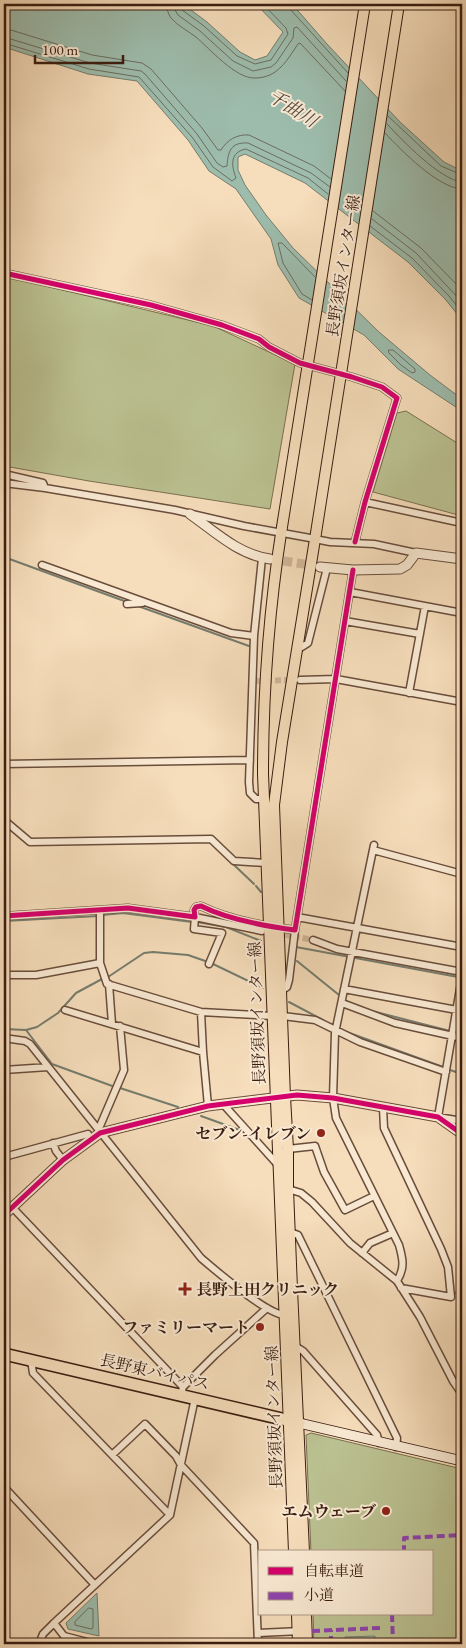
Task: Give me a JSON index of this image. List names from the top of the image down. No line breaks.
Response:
{"streets":{"highway":["長野東バイパス"],"main road":["長野須坂インター線"]},"crossings":[["長野須坂インター線","長野東バイパス"]],"water":["千曲川"],"places":{"other":["セブン-イレブン","ファミリーマート","エムウェーブ"],"health":["長野上田クリニック"]},"legend":["自転車道","小道"],"scale_bar":"100 m"}
